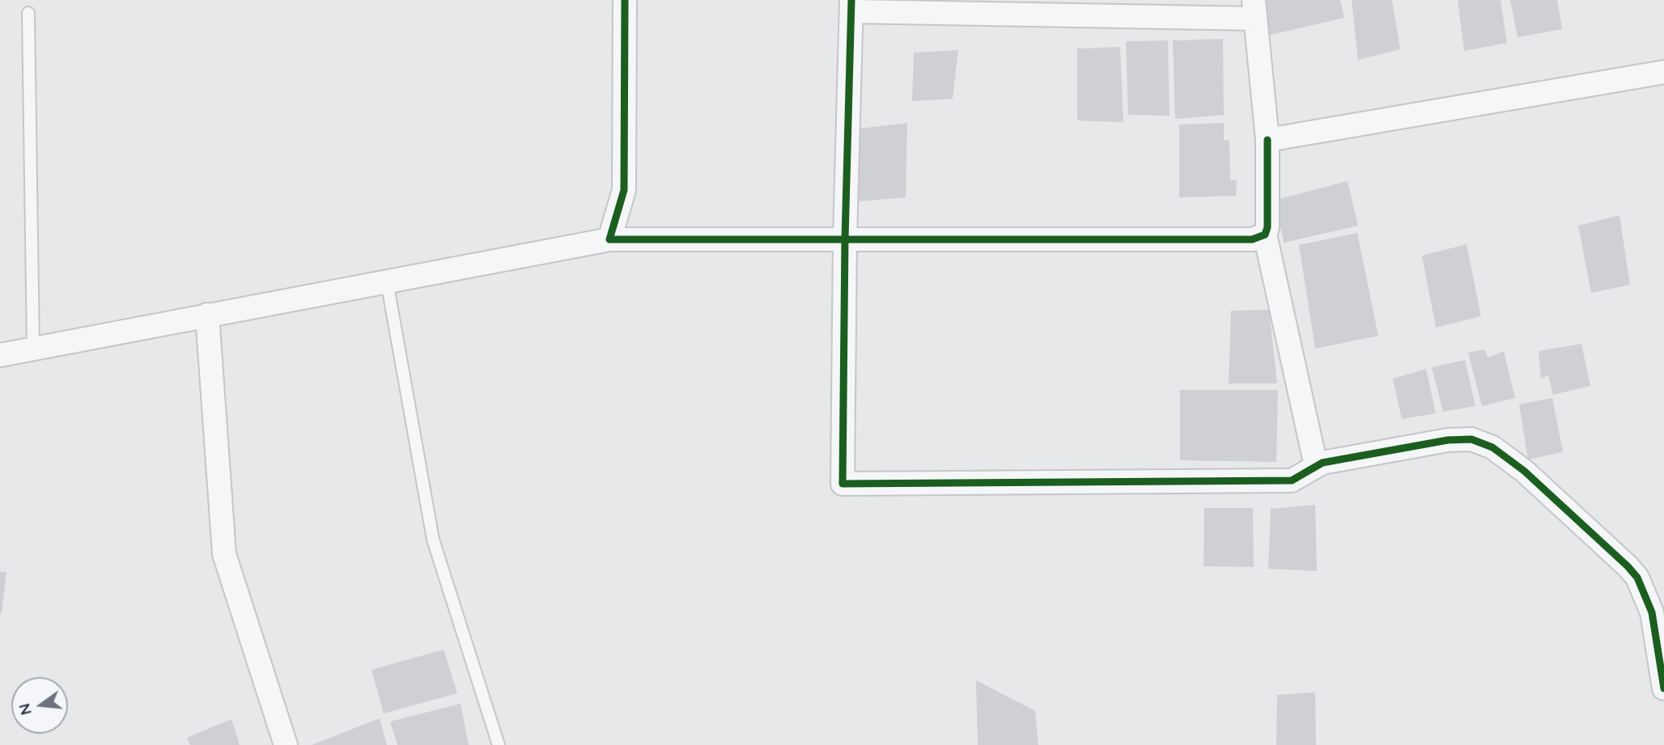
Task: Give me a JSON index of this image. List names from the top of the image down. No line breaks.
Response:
{"north":"left"}
